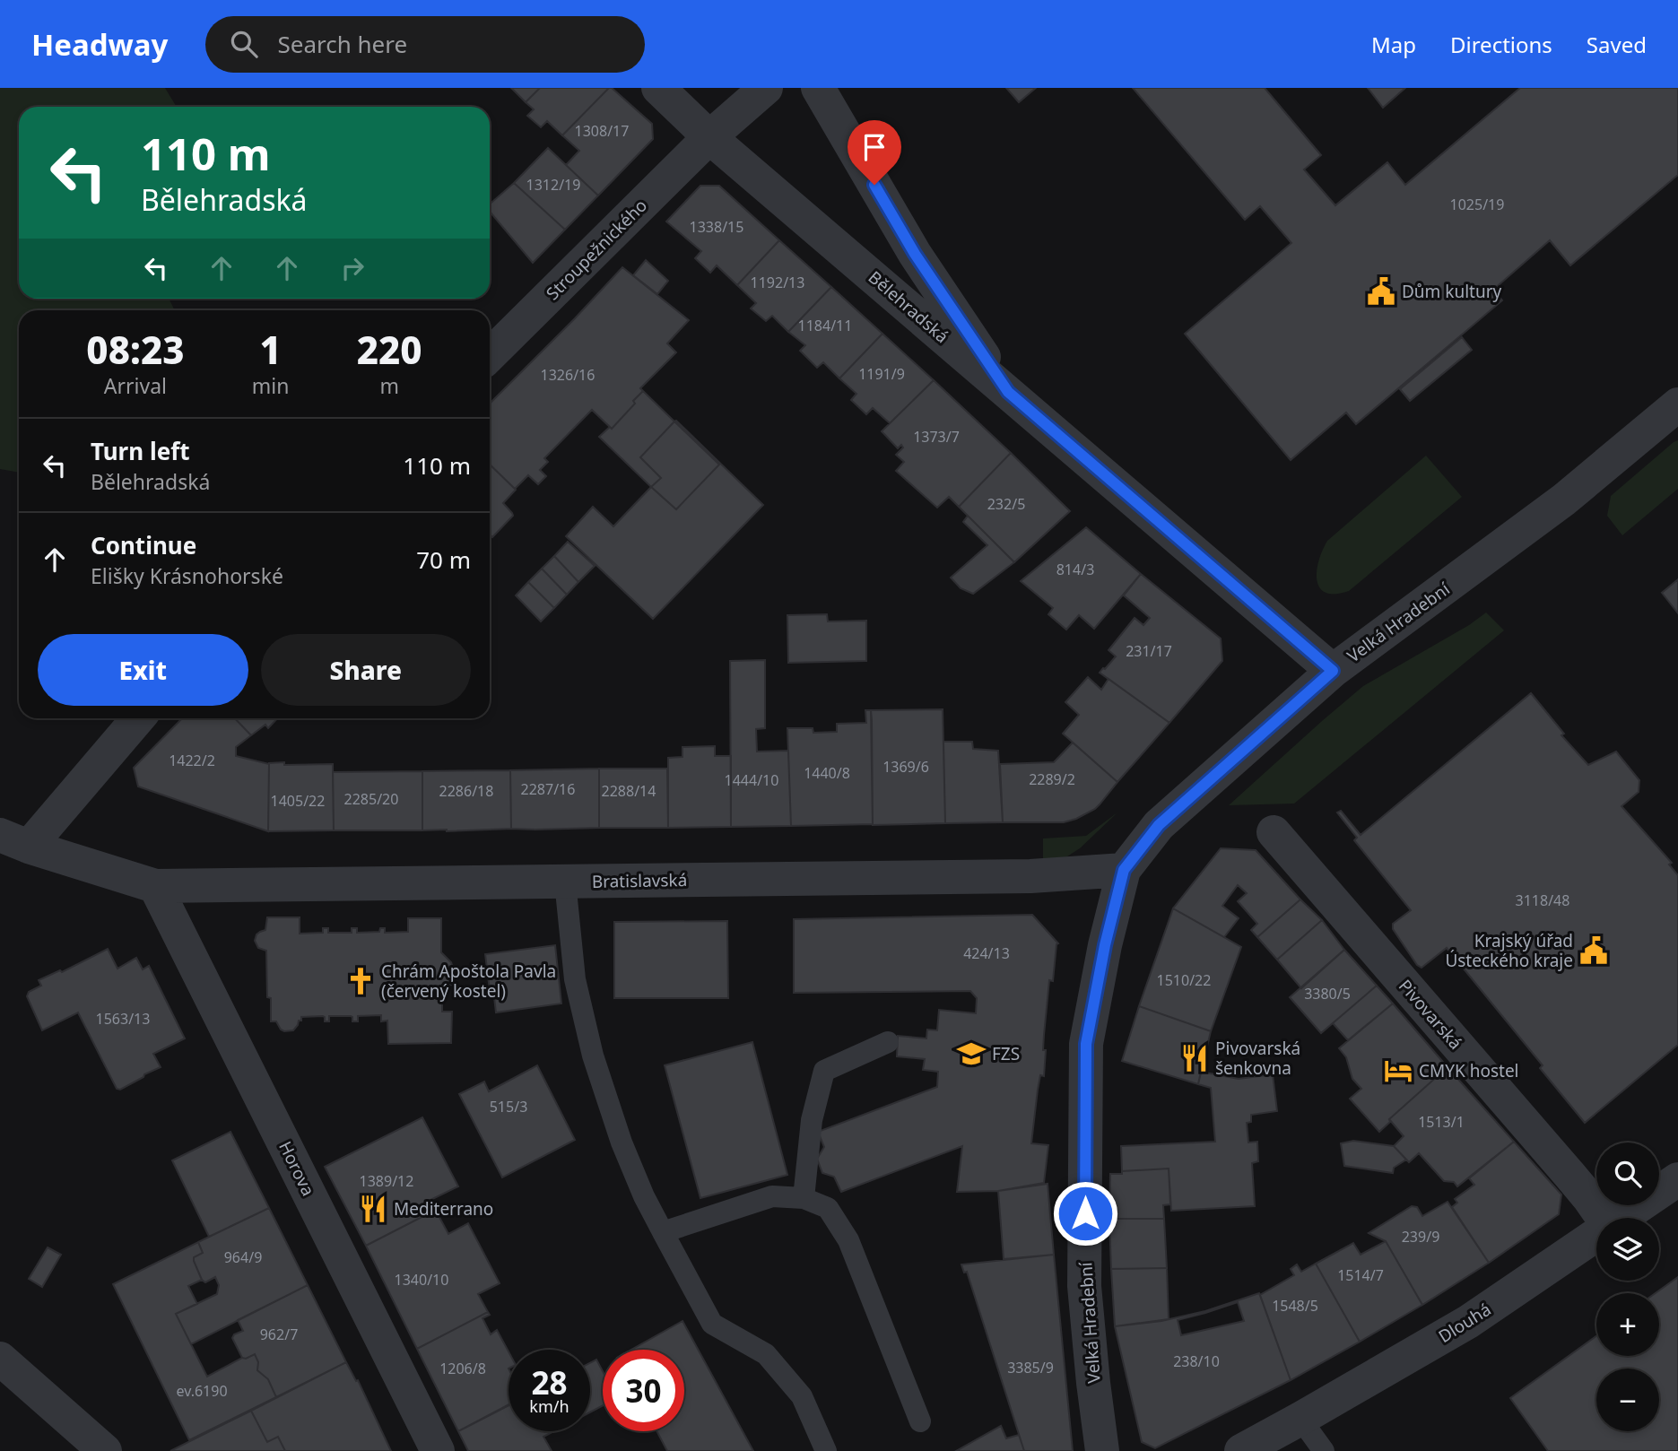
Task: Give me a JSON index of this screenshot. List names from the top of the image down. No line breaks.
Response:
{"streets":{"street":["Stroupežnického","Bělehradská","Velká Hradební","Bratislavská","Pivovarská","Horova","Dlouhá"]},"crossings":[["Stroupežnického","Bělehradská"],["Bělehradská","Velká Hradební"],["Velká Hradební","Bratislavská"],["Bratislavská","Horova"]],"places":{"public building":["Dům kultury","Krajský úřad Ústeckého kraje"],"church":["Chrám Apoštola Pavla (červený kostel)"],"school or university":["FZS"],"restaurant":["Pivovarská šenkovna","Mediterrano"],"hotel":["CMYK hostel"]},"house_numbers":["1308/17","1312/19","1025/19","1338/15","1192/13","1184/11","1191/9","1326/16","1373/7","232/5","814/3","231/17","1422/2","1369/6","1440/8","2289/2","1444/10","2287/16","2286/18","2288/14","2285/20","1405/22","3118/48","424/13","1510/22","3380/5","1563/13","515/3","1513/1","1389/12","239/9","964/9","1514/7","1340/10","1548/5","962/7","238/10","3385/9","1206/8","ev.6190"],"page":{"header":"Headway","search":"Search here","nav":["Map","Directions","Saved"],"turn":["110 m","Bělehradská"],"eta":["08:23","Arrival","1","min","220","m"],"list":[{"name":"Turn left","note":"Bělehradská","value":"110 m"},{"name":"Continue","note":"Elišky Krásnohorské","value":"70 m"}],"buttons":["Exit","Share"],"map_buttons":["+","−"],"speed":"28 km/h","limit":"30"}}
